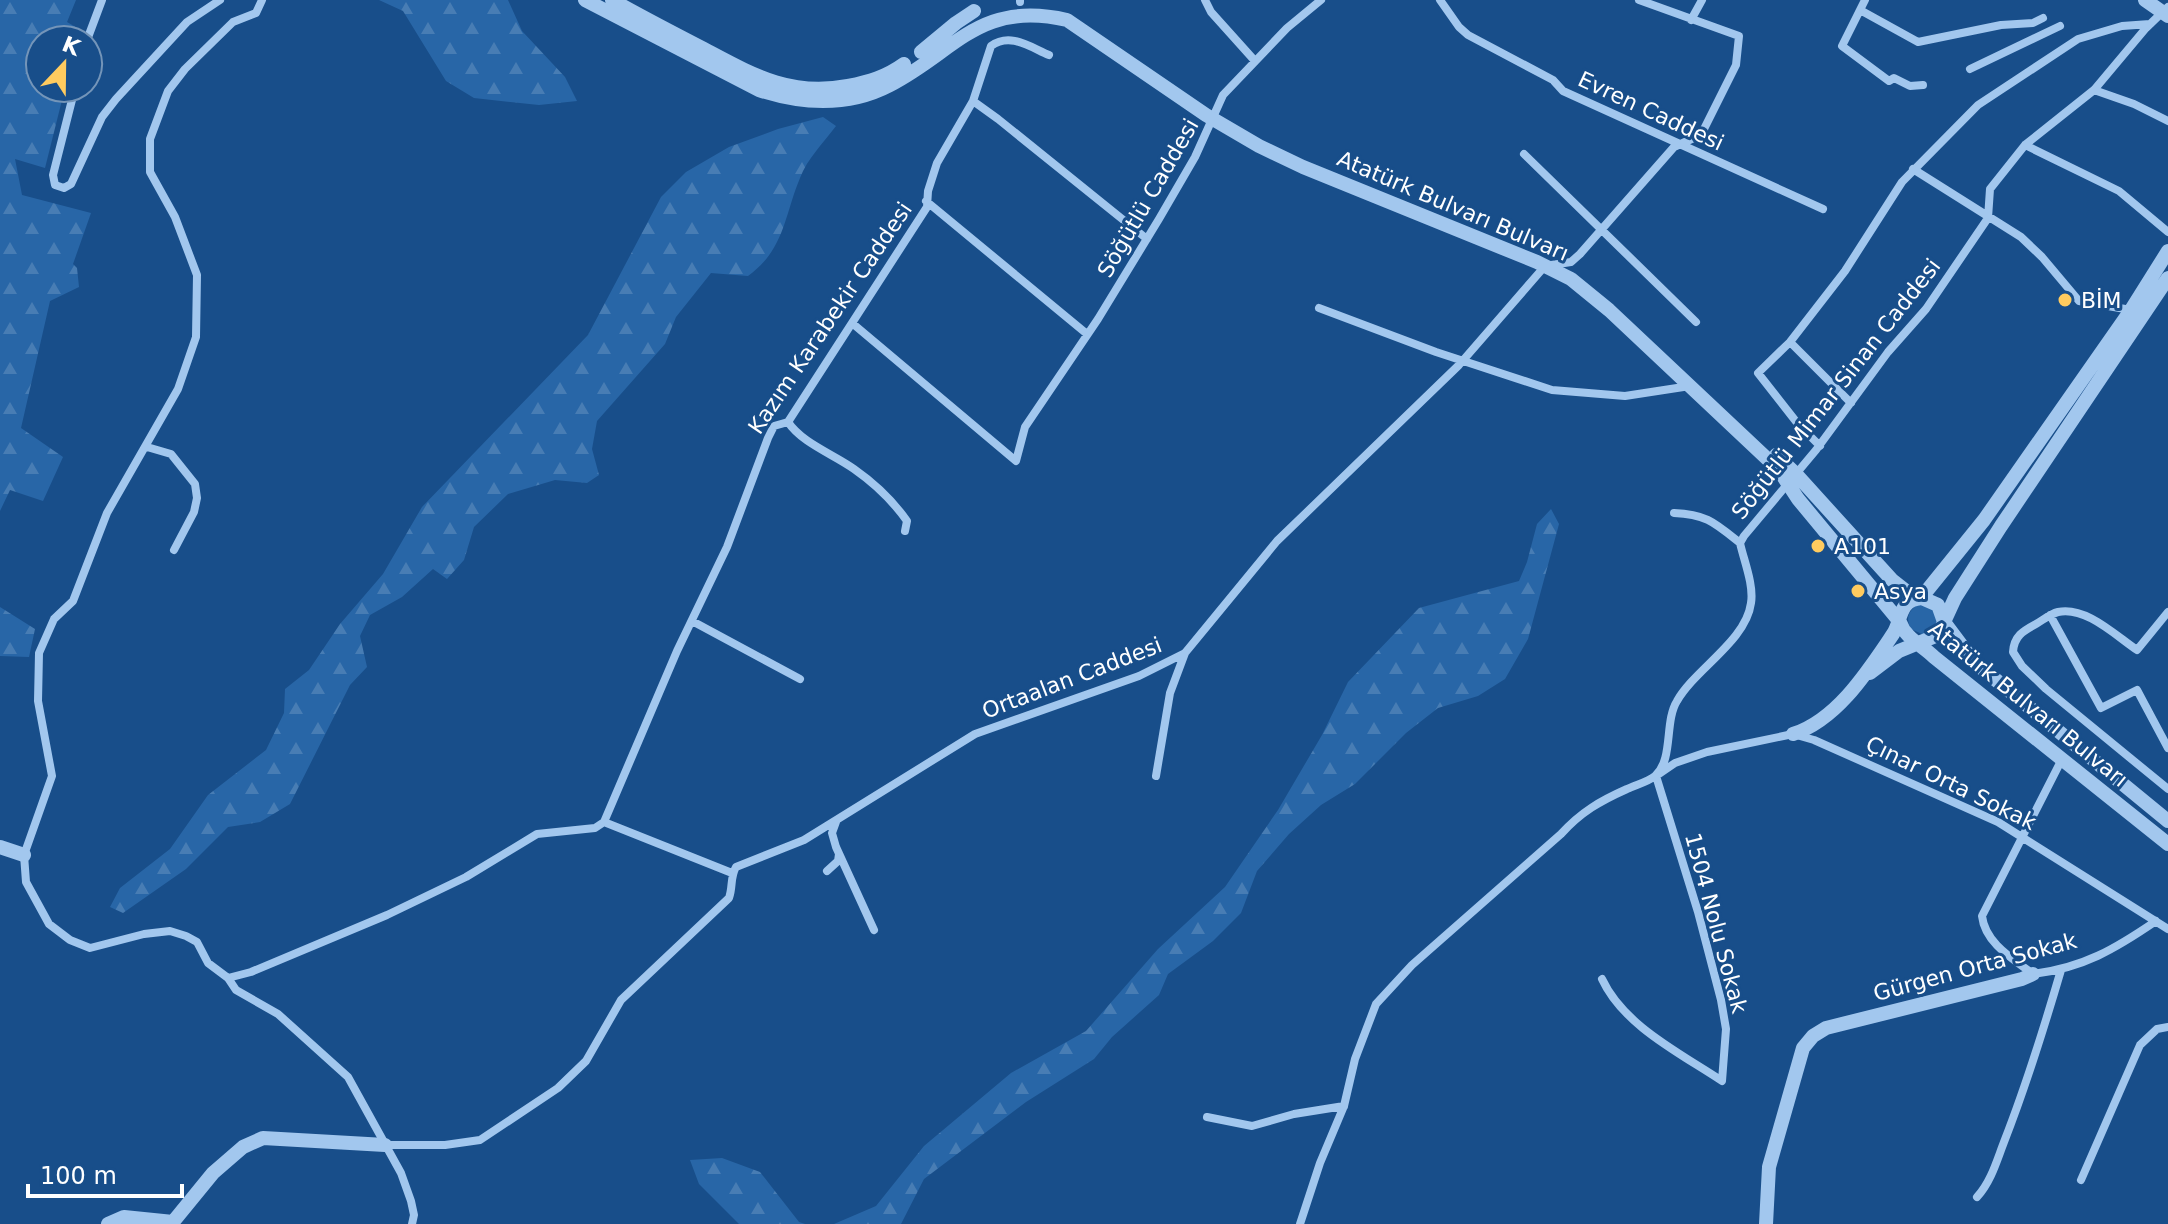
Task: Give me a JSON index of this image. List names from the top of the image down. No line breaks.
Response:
{"streets":{"street":["Evren Caddesi","Söğütlü Caddesi","Atatürk Bulvarı Bulvarı","Kazım Karabekir Caddesi","Söğütlü Mimar Sinan Caddesi","Ortaalan Caddesi","Çınar Orta Sokak","1504 Nolu Sokak","Gürgen Orta Sokak"]},"crossings":[["Evren Caddesi","Ortaalan Caddesi"],["Söğütlü Caddesi","Atatürk Bulvarı Bulvarı"],["Söğütlü Caddesi","Kazım Karabekir Caddesi"],["Atatürk Bulvarı Bulvarı","Söğütlü Mimar Sinan Caddesi"],["Atatürk Bulvarı Bulvarı","Ortaalan Caddesi"],["Söğütlü Mimar Sinan Caddesi","1504 Nolu Sokak"],["Çınar Orta Sokak","Gürgen Orta Sokak"]],"places":["BİM","A101","Asya"],"scale_bar":"100 m","north":"top"}
